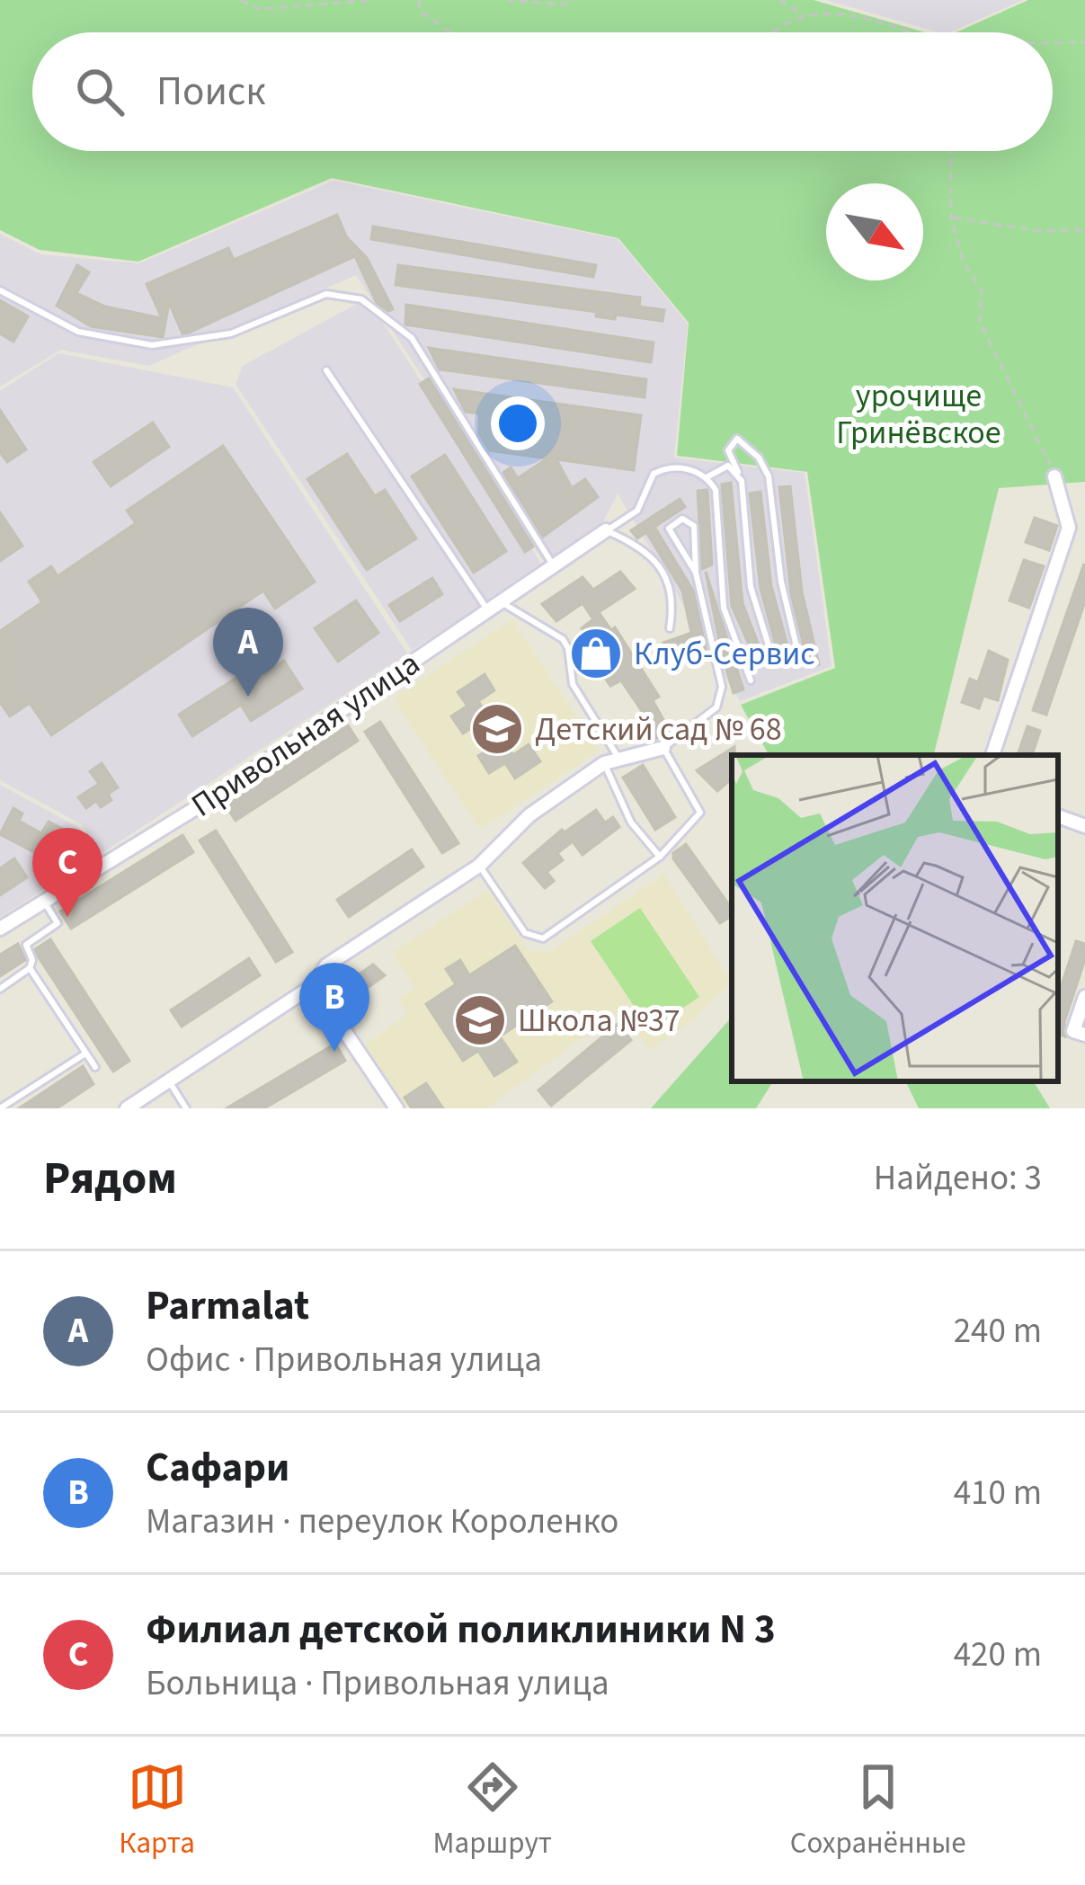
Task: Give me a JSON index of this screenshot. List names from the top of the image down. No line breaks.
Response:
{"streets":{"street":["Привольная улица"]},"parks":["урочище Гринёвское"],"places":{"shop":["Клуб-Сервис"],"school or university":["Детский сад № 68","Школа №37"]},"north":"bottom right","page":{"search":"Поиск","pins":["A","C","B"],"heading":["Рядом","Найдено: 3"],"list":[{"mark":"A","name":"Parmalat","note":"Офис · Привольная улица","value":"240 m"},{"mark":"B","name":"Сафари","note":"Магазин · переулок Короленко","value":"410 m"},{"mark":"C","name":"Филиал детской поликлиники N 3","note":"Больница · Привольная улица","value":"420 m"}],"nav":["Карта","Маршрут","Сохранённые"]}}
